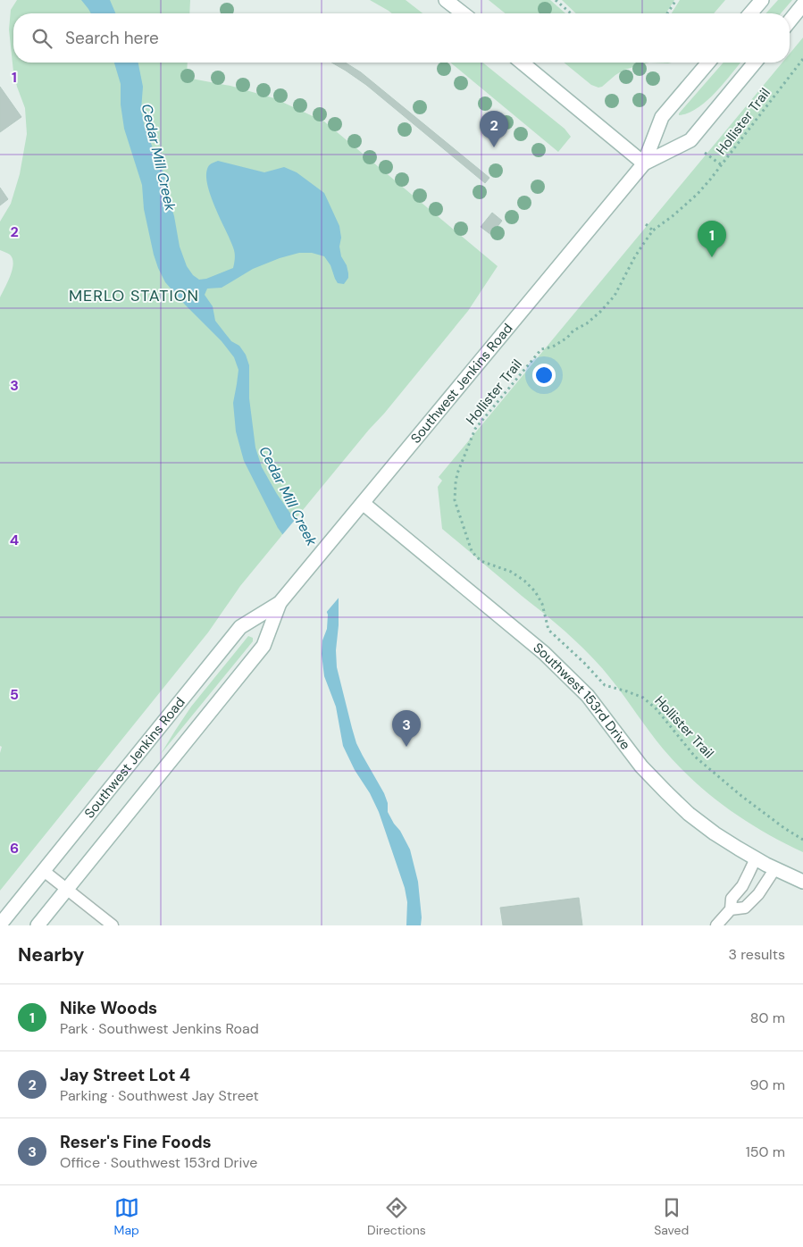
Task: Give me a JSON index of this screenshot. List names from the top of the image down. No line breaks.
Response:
{"streets":{"main road":["Southwest Jenkins Road","Southwest 153rd Drive"],"path":["Hollister Trail"]},"crossings":[["Southwest Jenkins Road","Southwest 153rd Drive"]],"districts":["MERLO STATION"],"water":["Cedar Mill Creek"],"page":{"search":"Search here","pins":["2","1","3"],"heading":["Nearby","3 results"],"list":[{"mark":"1","name":"Nike Woods","note":"Park · Southwest Jenkins Road","value":"80 m"},{"mark":"2","name":"Jay Street Lot 4","note":"Parking · Southwest Jay Street","value":"90 m"},{"mark":"3","name":"Reser's Fine Foods","note":"Office · Southwest 153rd Drive","value":"150 m"}],"nav":["Map","Directions","Saved"]},"grid":{"rows":["1","2","3","4","5","6"]}}
